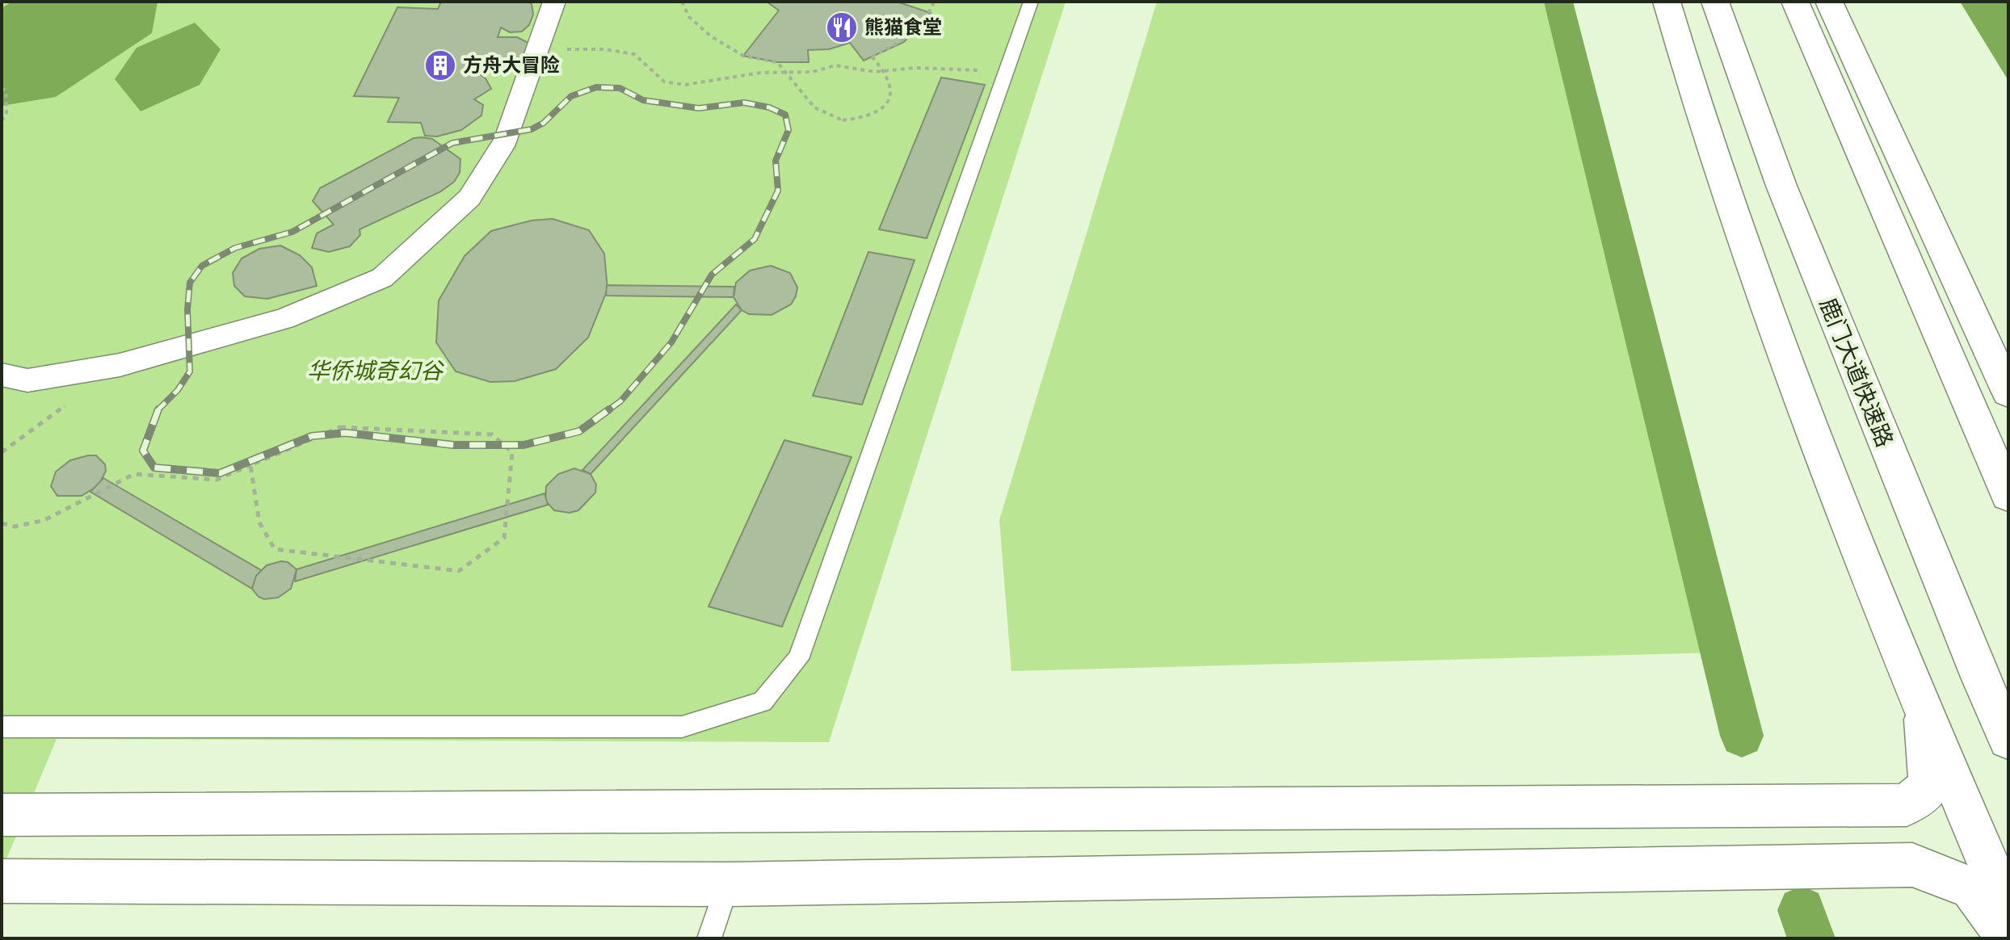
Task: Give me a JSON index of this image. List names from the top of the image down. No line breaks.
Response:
{"streets":{"main road":["鹿门大道快速路"]},"parks":["华侨城奇幻谷"],"places":{"restaurant":["熊猫食堂"],"building":["方舟大冒险"]}}
